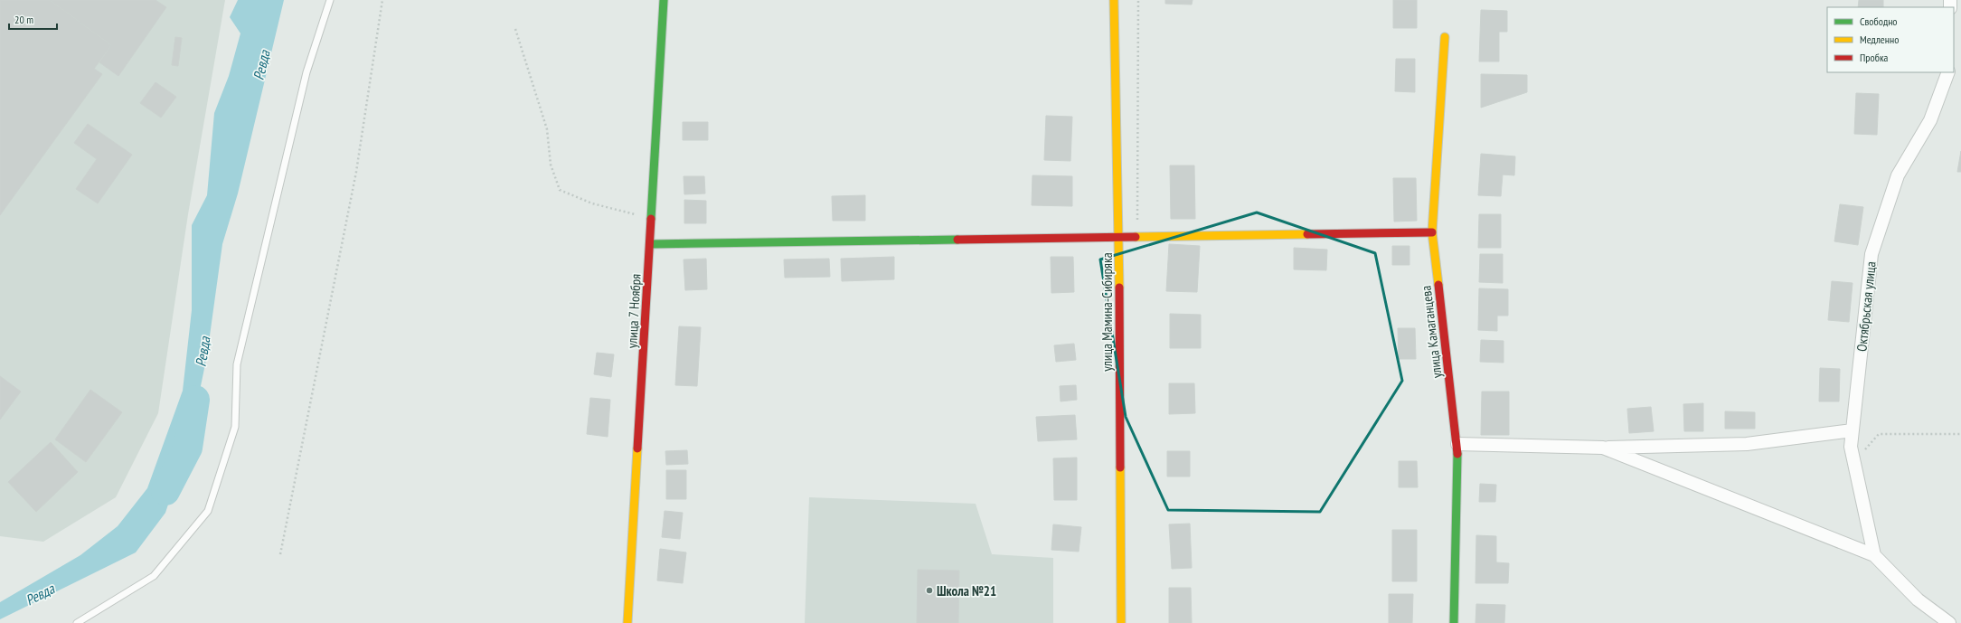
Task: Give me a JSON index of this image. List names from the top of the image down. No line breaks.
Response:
{"streets":{"street":["Октябрьская улица","улица 7 Ноября","улица Мамина-Сибиряка","улица Камаганцева"]},"water":["Ревда"],"places":["Школа №21"],"legend":["Свободно","Медленно","Пробка"],"scale_bar":"20 m"}
